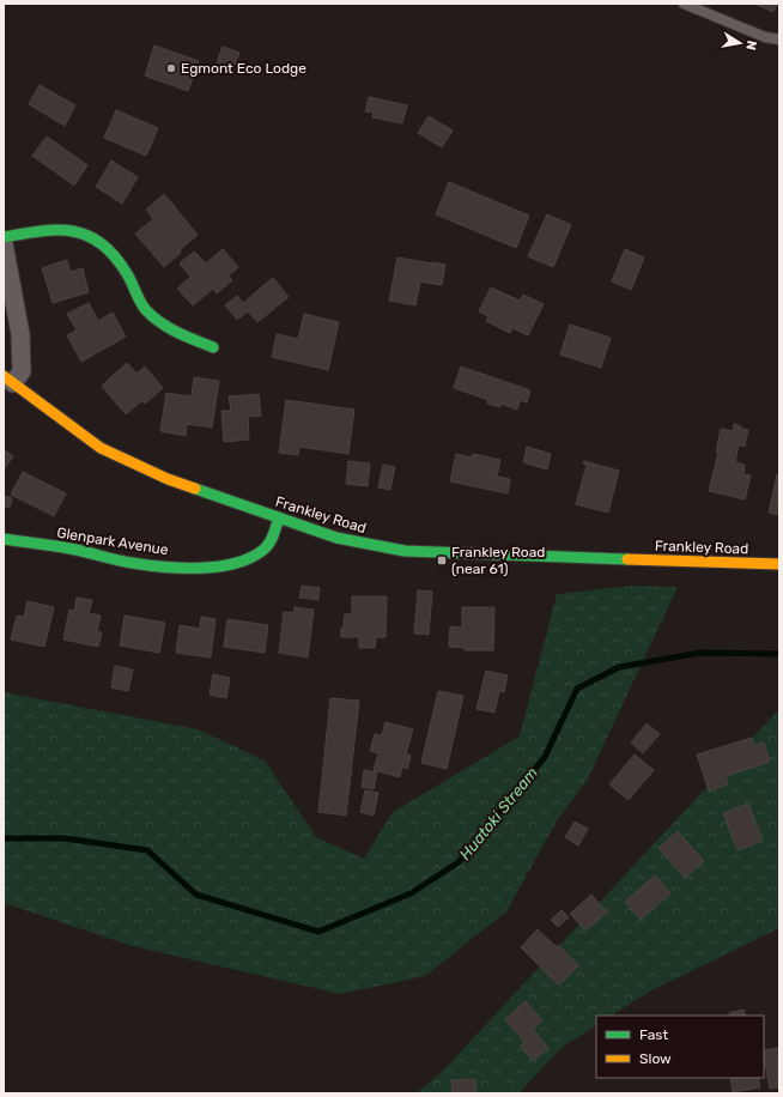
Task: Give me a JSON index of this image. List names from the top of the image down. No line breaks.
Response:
{"streets":{"street":["Frankley Road","Glenpark Avenue"]},"crossings":[["Frankley Road","Glenpark Avenue"]],"water":["Huatoki Stream"],"places":{"other":["Egmont Eco Lodge"],"transit":["Frankley Road (near 61)"]},"legend":["Fast","Slow"],"north":"right"}
